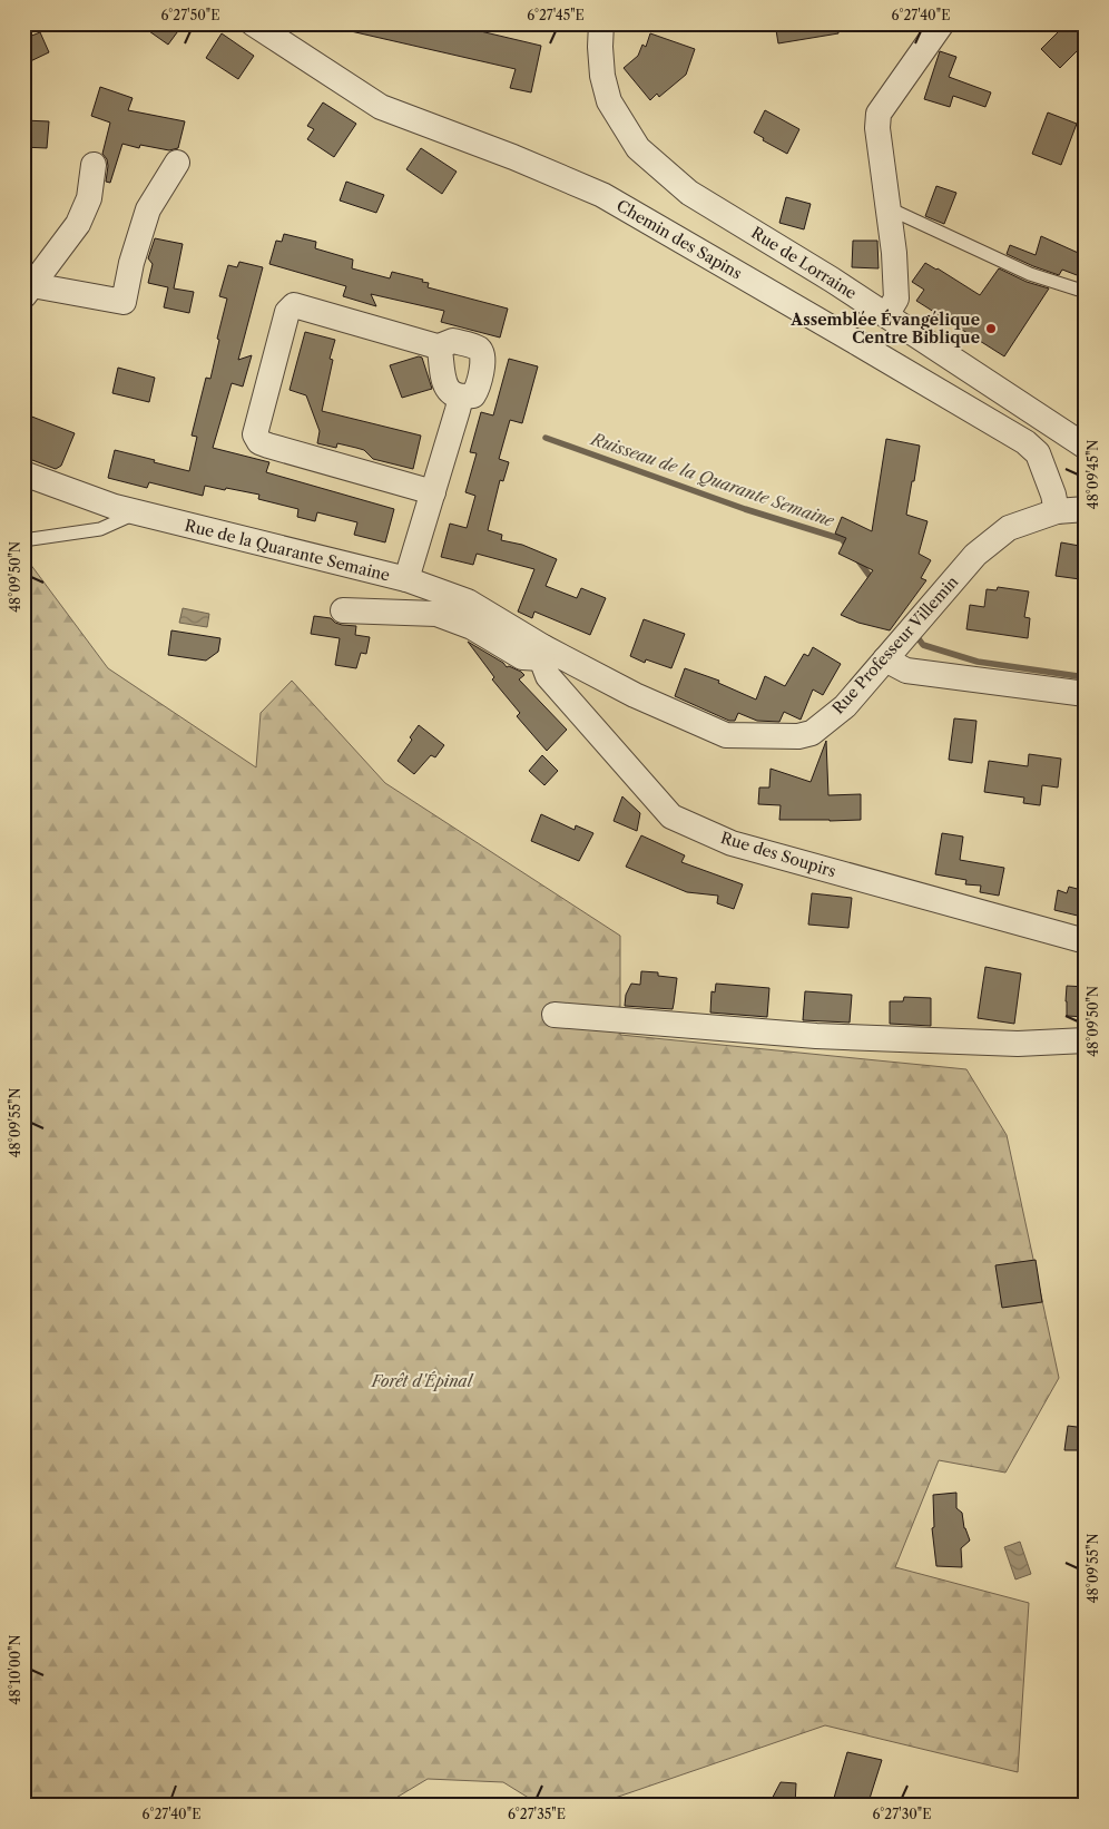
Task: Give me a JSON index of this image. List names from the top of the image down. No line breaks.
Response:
{"streets":{"street":["Chemin des Sapins","Rue de Lorraine","Rue de la Quarante Semaine","Rue Professeur Villemin","Rue des Soupirs"]},"crossings":[["Chemin des Sapins","Rue Professeur Villemin"],["Rue de la Quarante Semaine","Rue Professeur Villemin"],["Rue de la Quarante Semaine","Rue des Soupirs"],["Rue Professeur Villemin","Rue des Soupirs"]],"water":["Ruisseau de la Quarante Semaine"],"parks":["Forêt d'Épinal"],"places":["Assemblée Évangélique Centre Biblique"],"coordinates":["6°27'50\"E","6°27'45\"E","6°27'40\"E","48°09'45\"N","48°09'50\"N","48°09'55\"N","48°10'00\"N","6°27'35\"E","6°27'30\"E"]}
